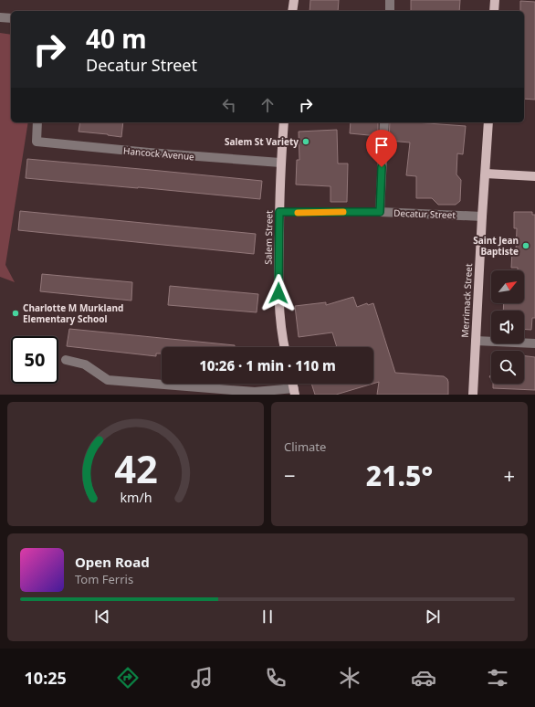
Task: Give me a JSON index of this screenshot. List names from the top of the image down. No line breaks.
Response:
{"streets":{"main road":["Salem Street","Merrimack Street"],"street":["Hancock Avenue","Decatur Street"]},"crossings":[["Hancock Avenue","Salem Street"],["Decatur Street","Salem Street"],["Decatur Street","Merrimack Street"]],"places":["Salem St Variety","Saint Jean Baptiste","Charlotte M Murkland Elementary School"],"north":"top right","page":{"turn":["40 m","Decatur Street"],"limit":"50","trip":"10:26 · 1 min · 110 m","tile":"Climate","heat":["−","21.5°","+"],"song":["Open Road","Tom Ferris"],"tabs":"10:25","gauge":["42","km/h"]}}
